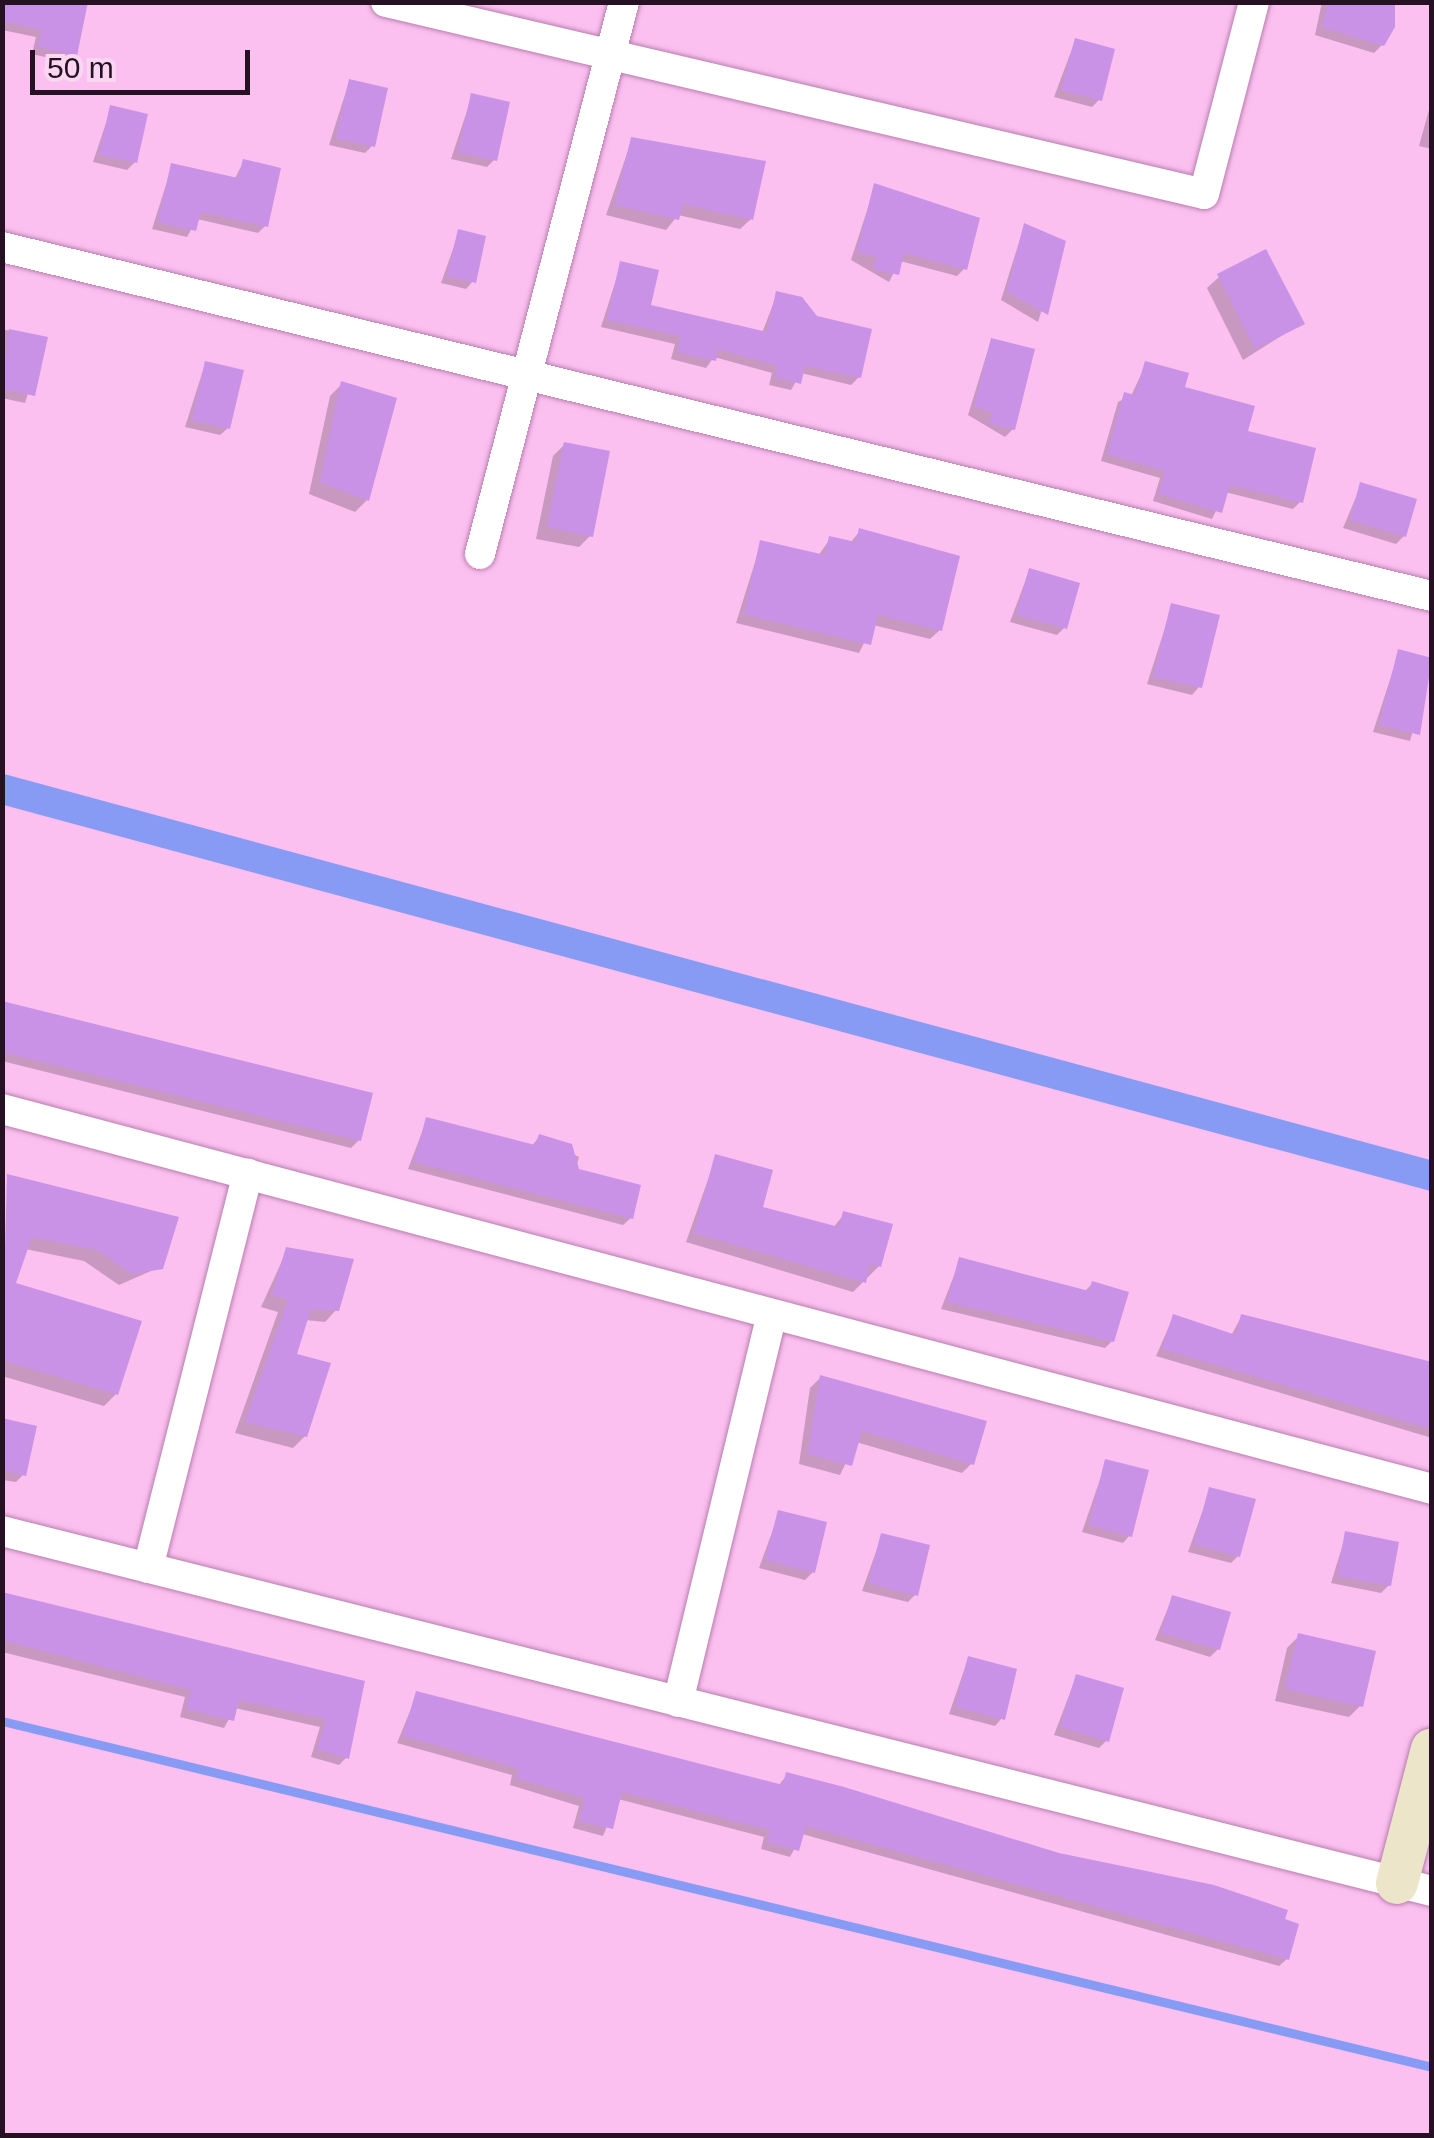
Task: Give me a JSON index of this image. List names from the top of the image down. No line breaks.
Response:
{"scale_bar":"50 m"}
